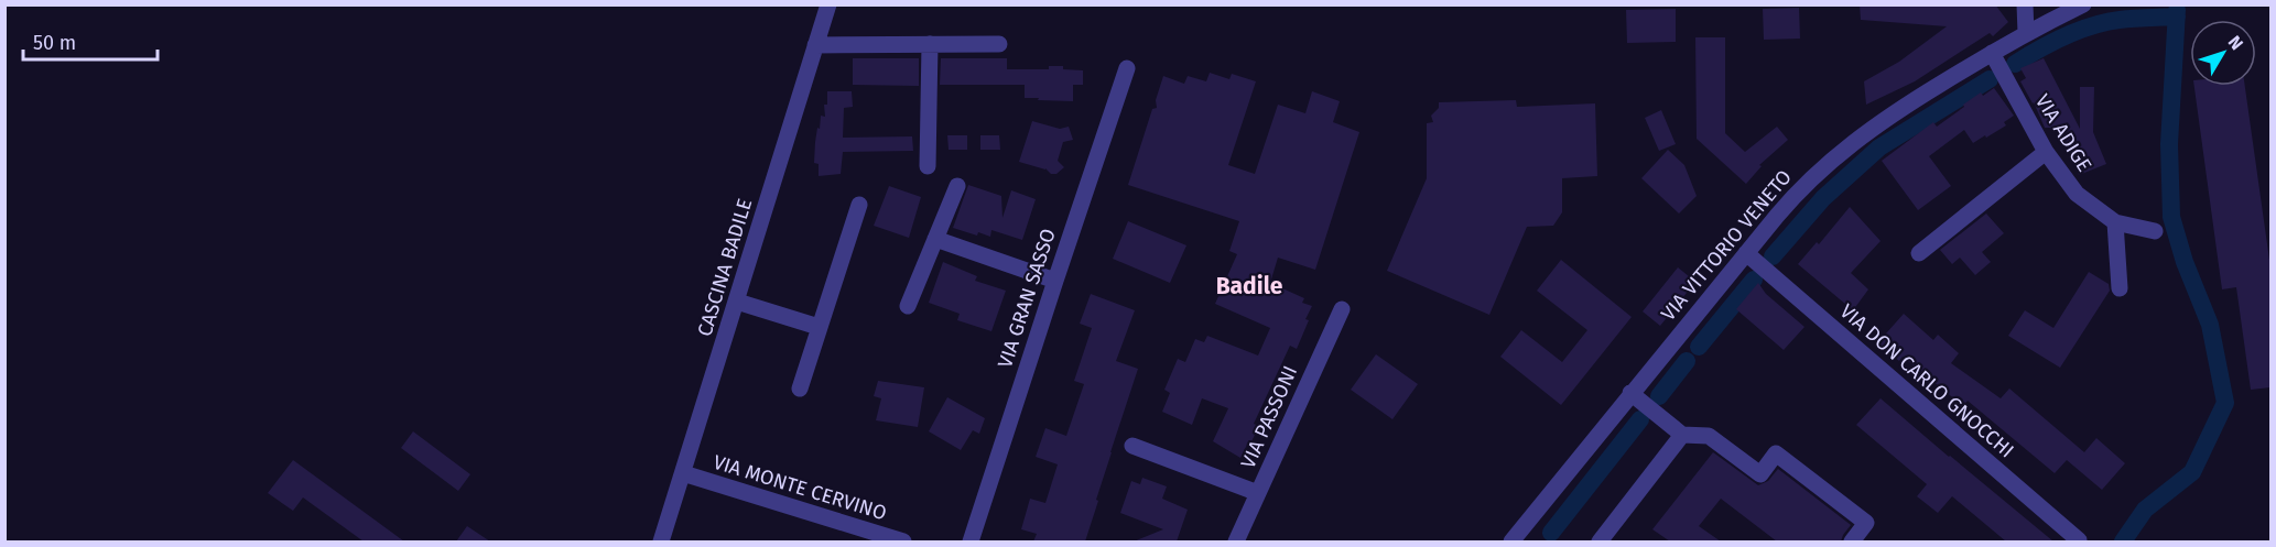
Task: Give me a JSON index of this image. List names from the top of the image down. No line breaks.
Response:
{"streets":{"street":["VIA ADIGE","VIA VITTORIO VENETO","CASCINA BADILE","VIA GRAN SASSO","VIA DON CARLO GNOCCHI","VIA PASSONI","VIA MONTE CERVINO"]},"crossings":[["VIA ADIGE","VIA VITTORIO VENETO"],["VIA VITTORIO VENETO","VIA DON CARLO GNOCCHI"],["CASCINA BADILE","VIA MONTE CERVINO"]],"districts":["Badile"],"scale_bar":"50 m","north":"top right"}
